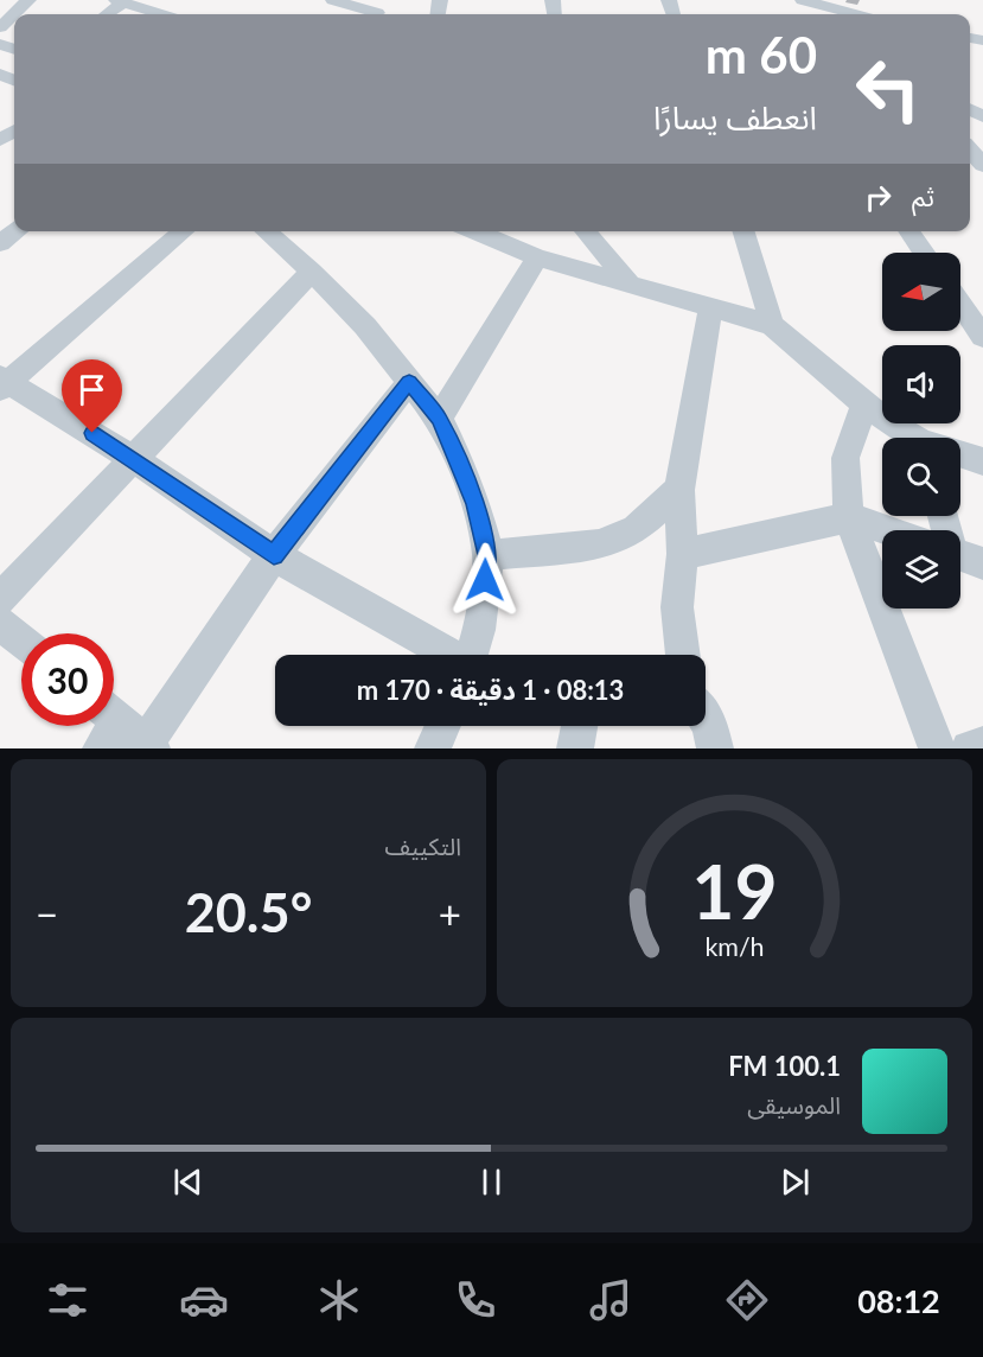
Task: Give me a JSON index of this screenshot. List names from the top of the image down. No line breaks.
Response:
{"north":"left","page":{"turn":["60 m","انعطف يسارًا"],"then":"ثم","limit":"30","trip":"08:13 · 1 دقيقة · 170 m","tile":"التكييف","heat":["−","20.5°","+"],"song":["100.1 FM","الموسيقى"],"tabs":"08:12","gauge":["19","km/h"]}}
